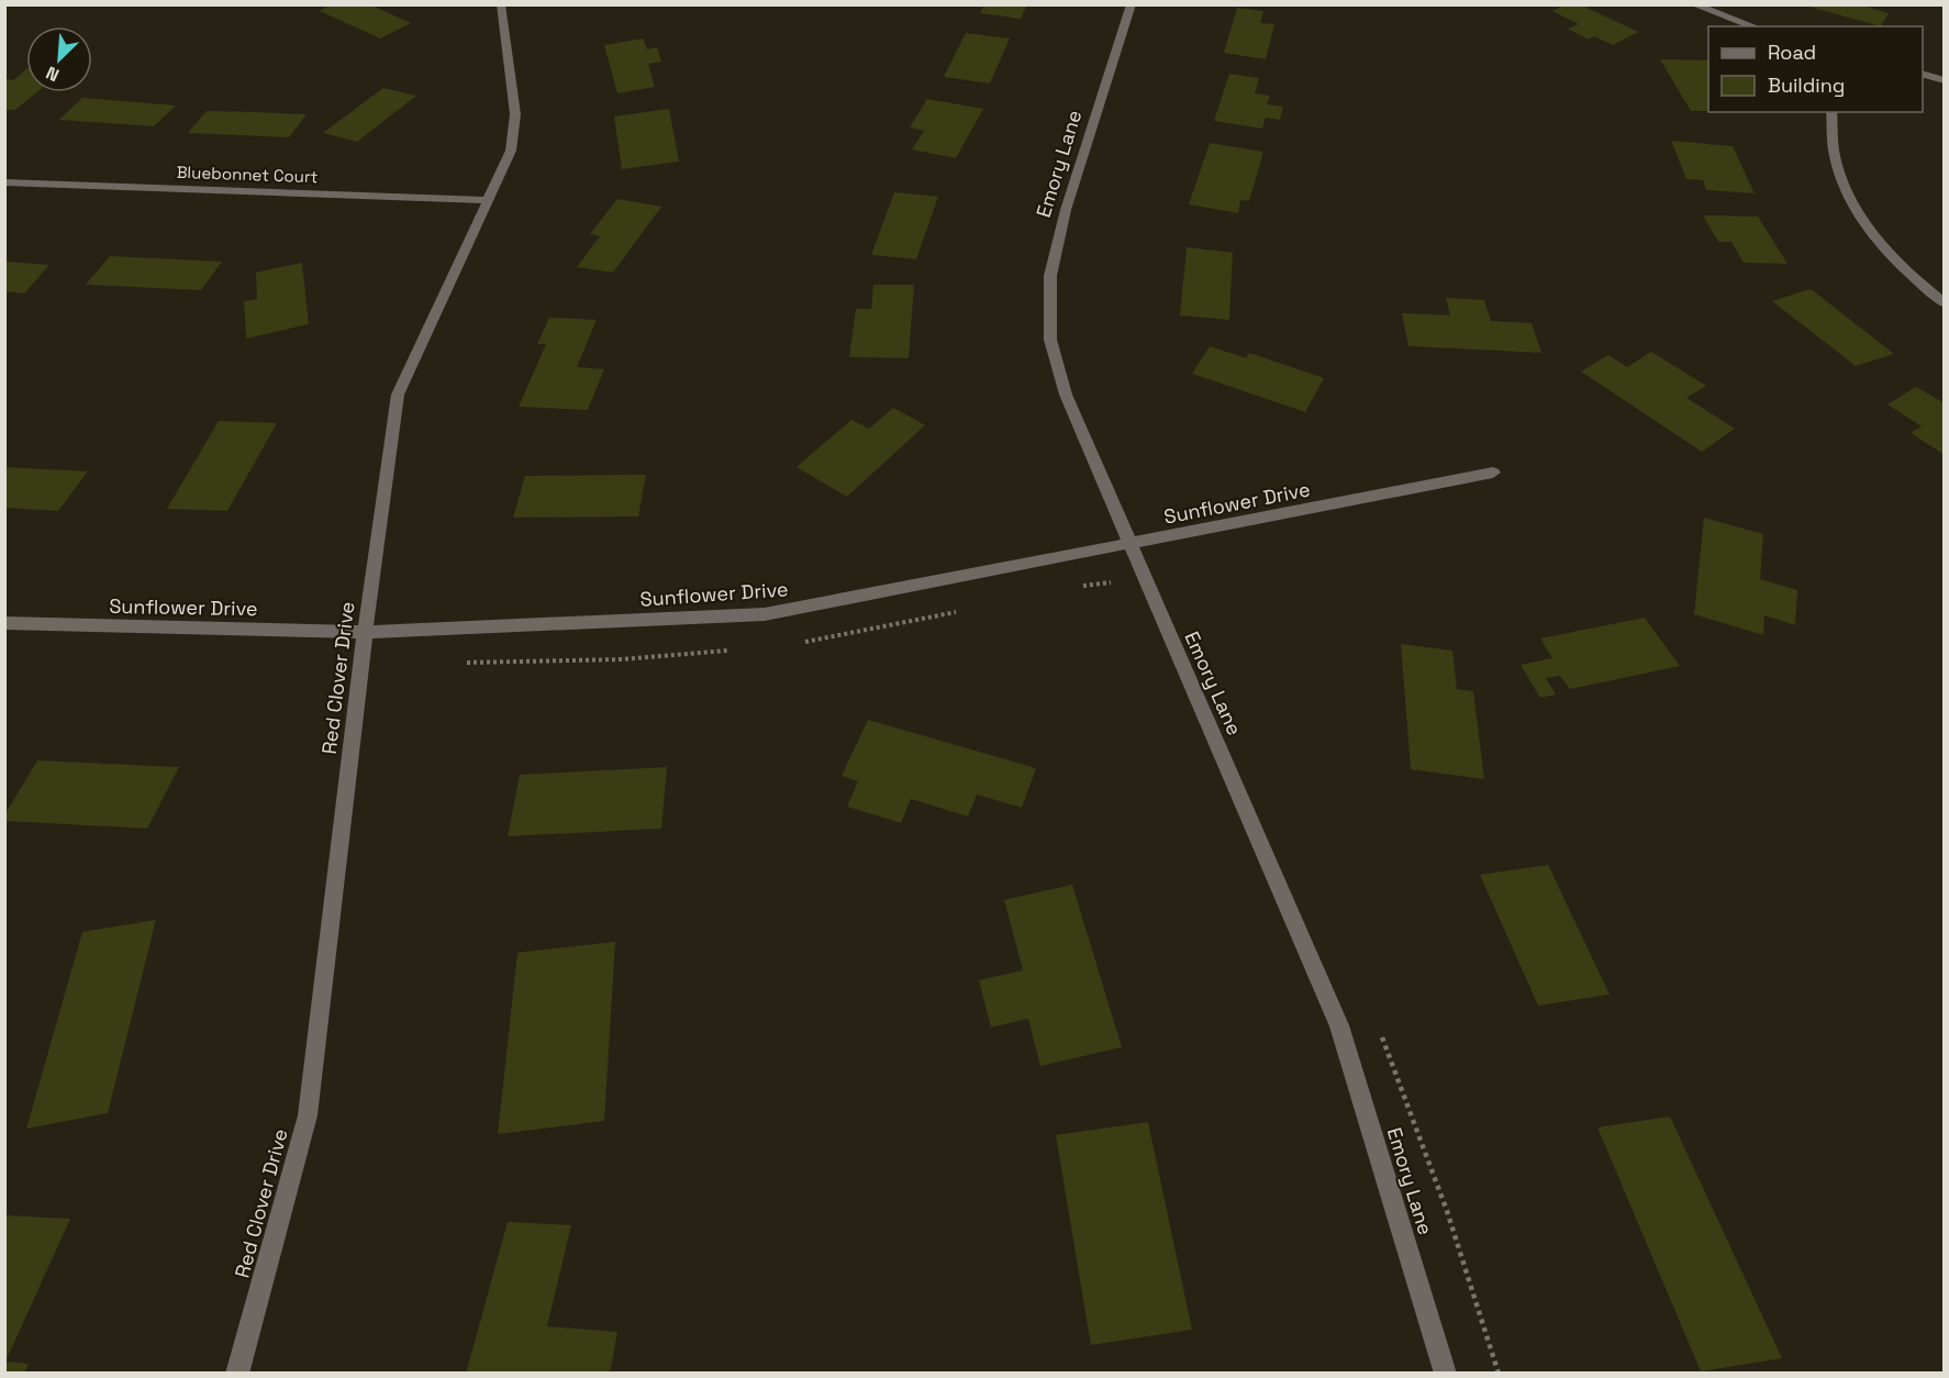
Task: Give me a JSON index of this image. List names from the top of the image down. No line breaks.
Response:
{"streets":{"street":["Emory Lane","Bluebonnet Court","Sunflower Drive","Red Clover Drive"]},"crossings":[["Emory Lane","Sunflower Drive"],["Bluebonnet Court","Red Clover Drive"],["Sunflower Drive","Red Clover Drive"]],"legend":["Road","Building"],"north":"bottom left"}
